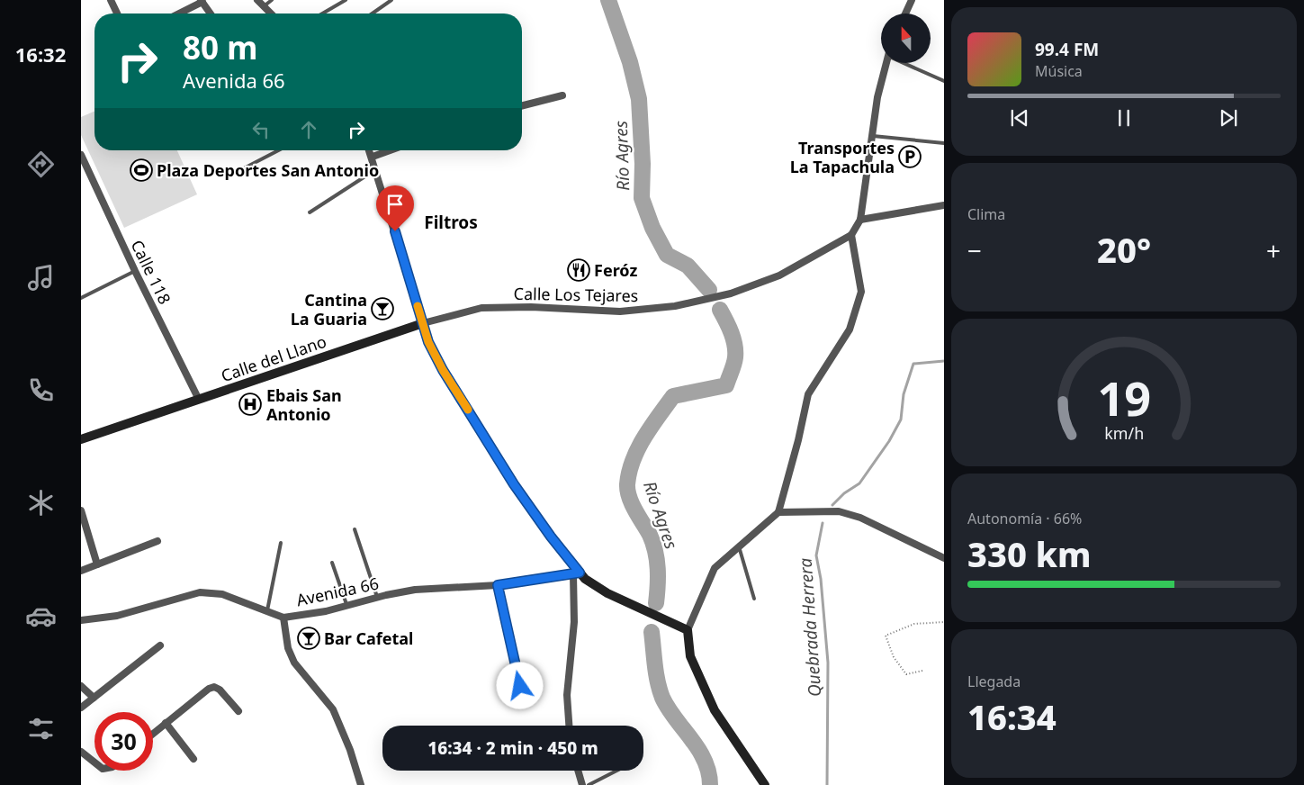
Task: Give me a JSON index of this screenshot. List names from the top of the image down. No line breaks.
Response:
{"streets":{"main road":["Calle del Llano"],"street":["Calle 118","Calle Los Tejares","Avenida 66"]},"crossings":[["Calle 118","Calle del Llano"],["Calle Los Tejares","Calle del Llano"]],"districts":["Filtros"],"water":["Río Agres","Quebrada Herrera"],"places":{"parking":["Transportes La Tapachula"],"sports":["Plaza Deportes San Antonio"],"restaurant":["Feróz"],"bar":["Cantina La Guaria","Bar Cafetal"],"hospital":["Ebais San Antonio"]},"north":"top","page":{"tabs":"16:32","turn":["80 m","Avenida 66"],"song":["99.4 FM","Música"],"tile":["Clima",["Autonomía · 66%","330 km"],["Llegada","16:34"]],"heat":["−","20°","+"],"limit":"30","trip":"16:34 · 2 min · 450 m","gauge":["19","km/h"]}}
